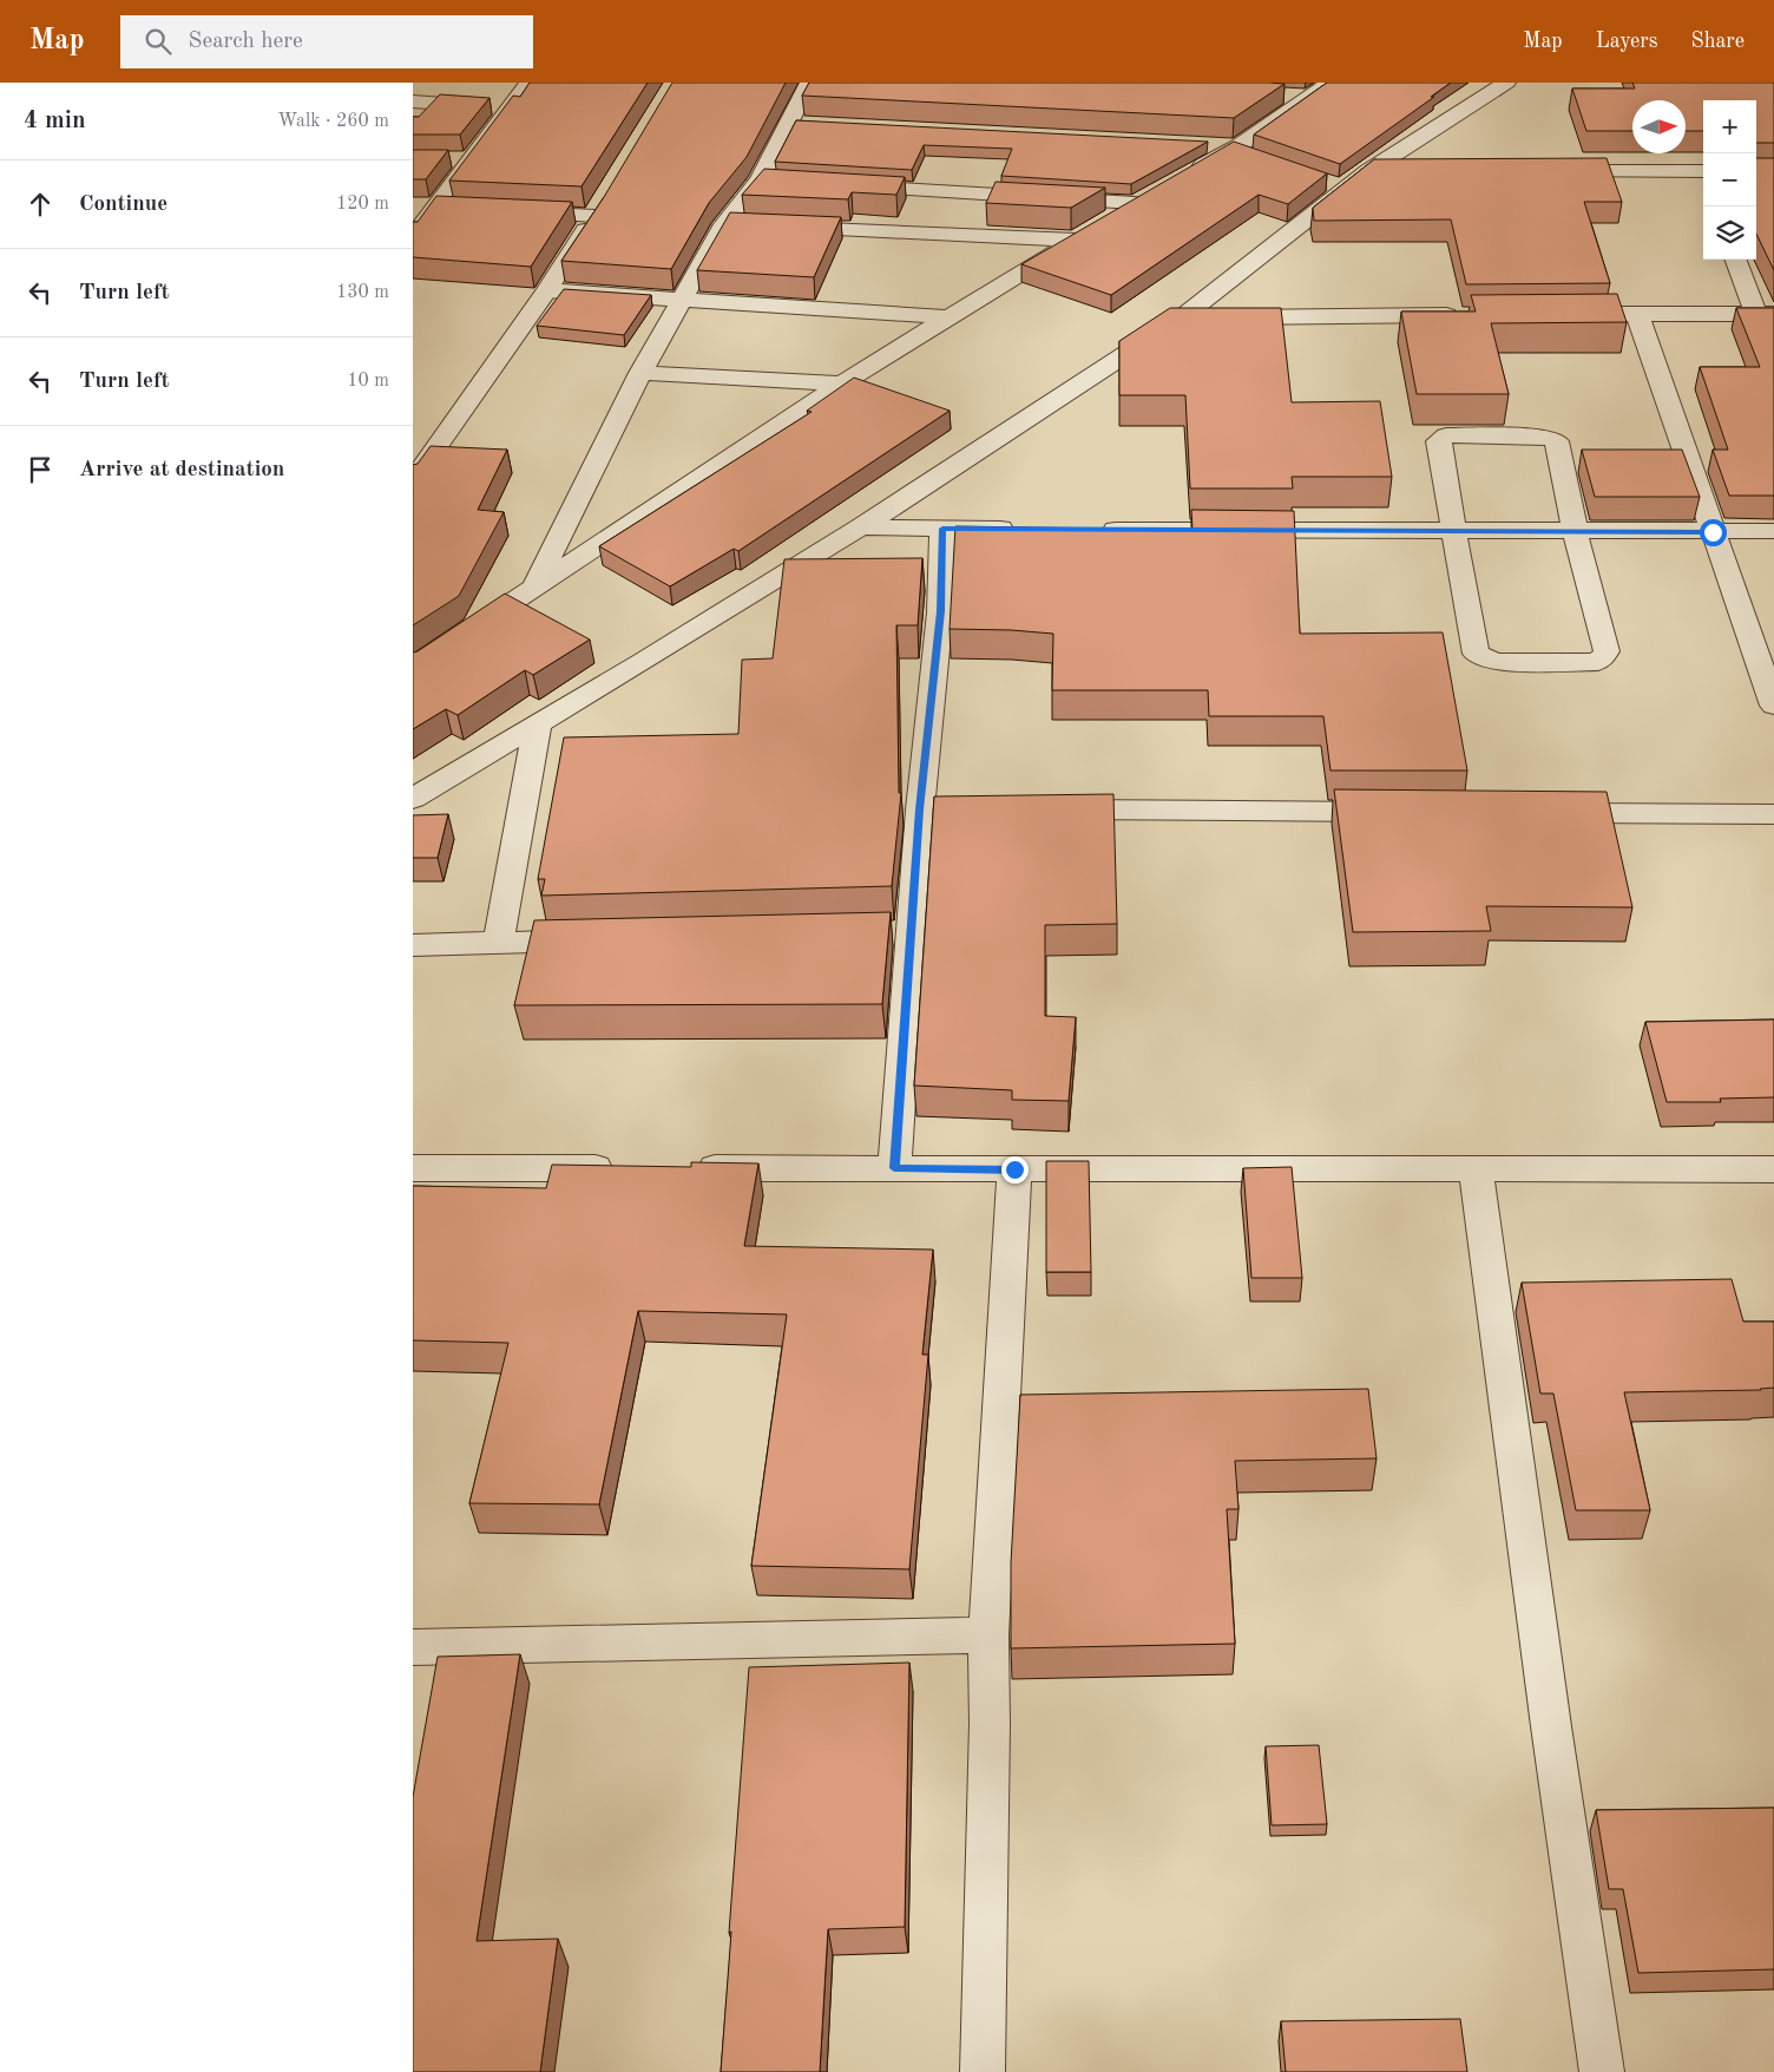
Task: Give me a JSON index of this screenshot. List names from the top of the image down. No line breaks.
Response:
{"north":"right","page":{"header":"Map","search":"Search here","nav":["Map","Layers","Share"],"heading":["4 min","Walk · 260 m"],"map_buttons":["+","−"],"list":[["Continue","120 m"],["Turn left","130 m"],["Turn left","10 m"],"Arrive at destination"]}}
